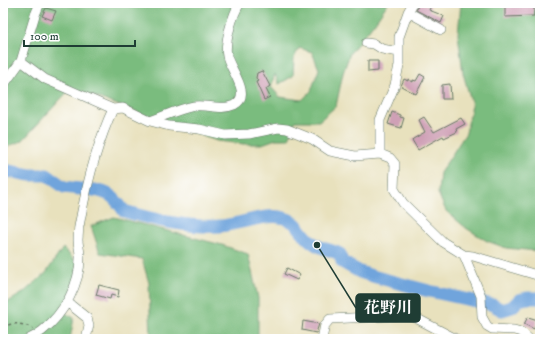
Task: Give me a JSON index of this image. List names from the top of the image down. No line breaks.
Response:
{"places":["花野川"],"scale_bar":"100 m"}
